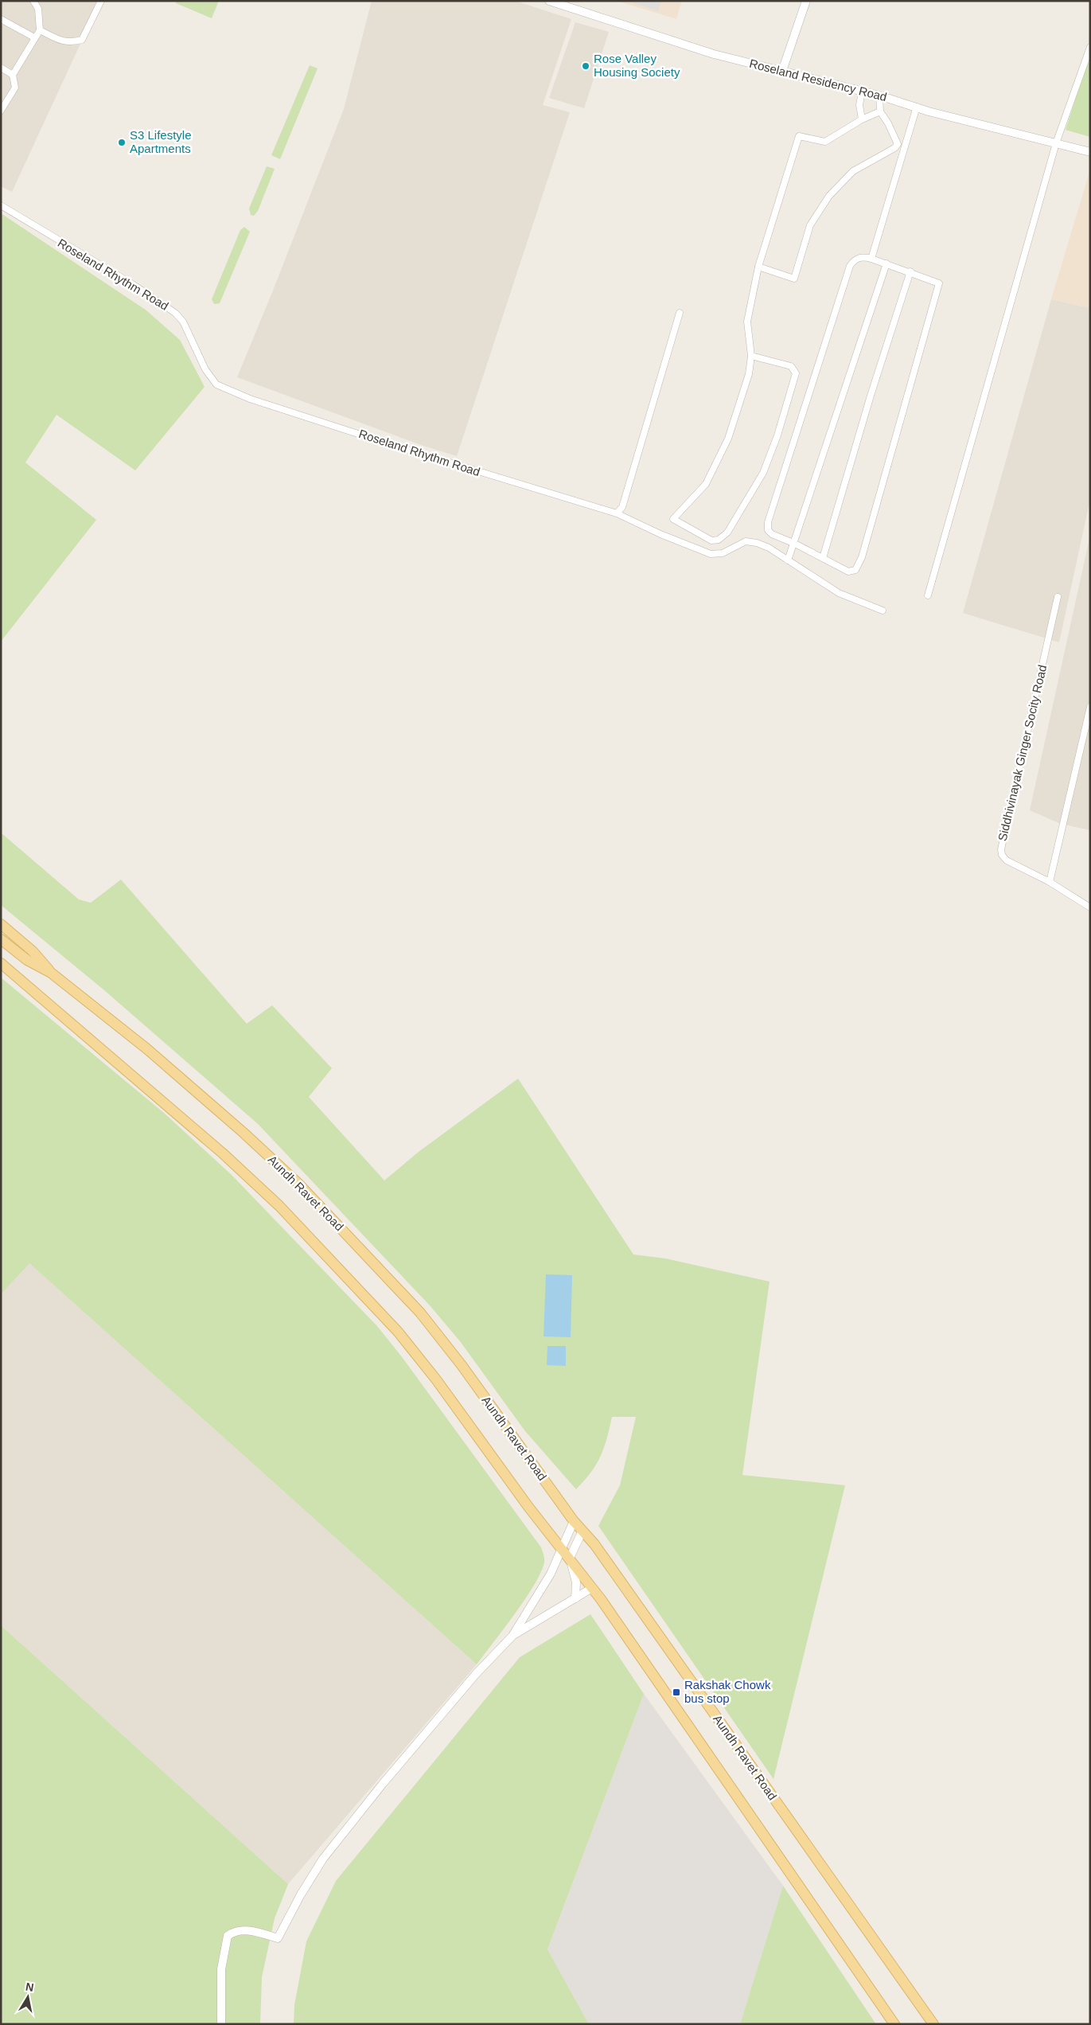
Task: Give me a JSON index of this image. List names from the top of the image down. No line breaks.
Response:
{"streets":{"main road":["Aundh Ravet Road"],"street":["Roseland Residency Road","Roseland Rhythm Road","Siddhivinayak Ginger Socity Road"]},"places":{"other":["Rose Valley Housing Society","S3 Lifestyle Apartments"],"transit":["Rakshak Chowk bus stop"]},"north":"top"}
